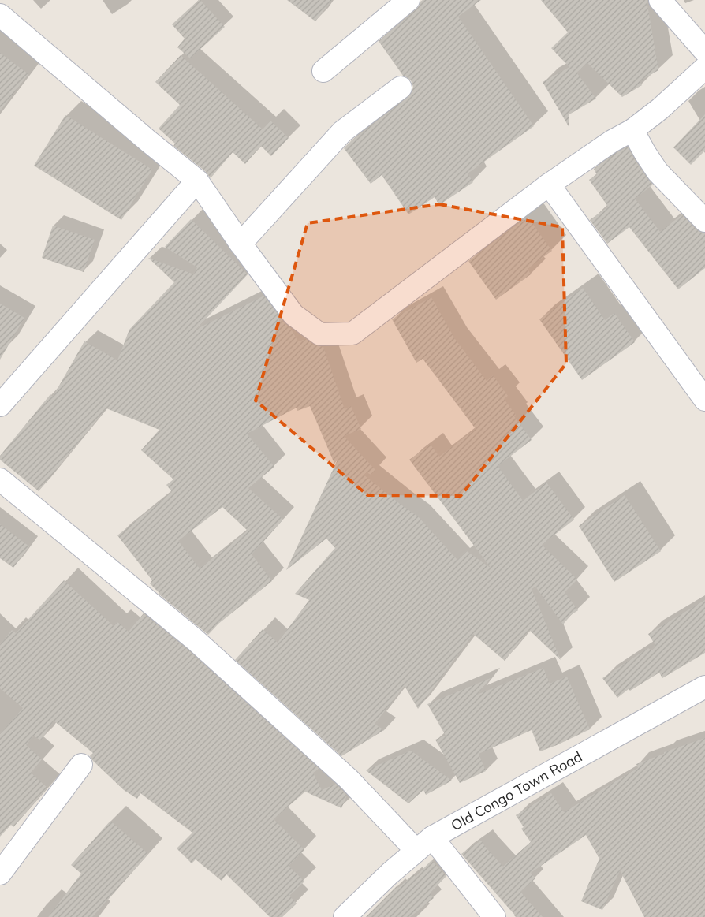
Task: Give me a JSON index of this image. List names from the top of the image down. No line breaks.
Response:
{"streets":{"street":["Old Congo Town Road"]}}
